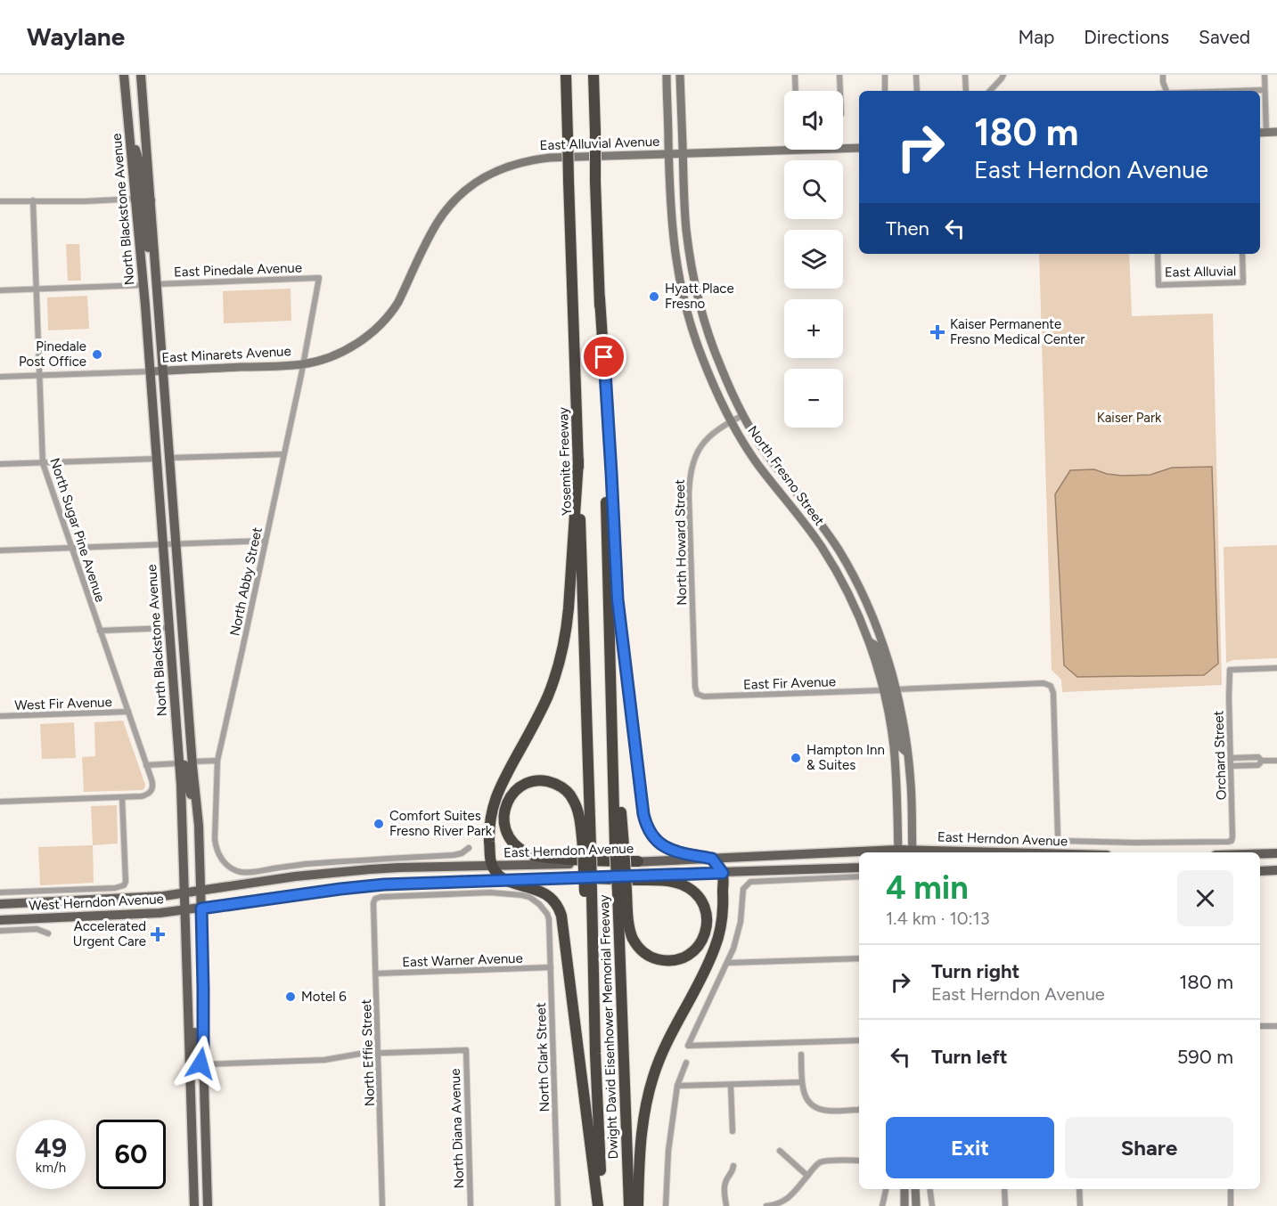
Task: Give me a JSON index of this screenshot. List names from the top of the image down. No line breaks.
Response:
{"streets":{"highway":["Yosemite Freeway","Dwight David Eisenhower Memorial Freeway"],"main road":["East Alluvial Avenue","North Blackstone Avenue","East Minarets Avenue","North Fresno Street","East Herndon Avenue","West Herndon Avenue"],"street":["East Pinedale Avenue","East Alluvial","North Sugar Pine Avenue","North Howard Street","North Abby Street","East Fir Avenue","West Fir Avenue","Orchard Street","East Warner Avenue","North Effie Street","North Clark Street","North Diana Avenue"]},"crossings":[["East Alluvial Avenue","East Minarets Avenue"],["East Alluvial Avenue","North Fresno Street"],["East Alluvial Avenue","North Abby Street"],["North Blackstone Avenue","East Pinedale Avenue"],["North Blackstone Avenue","East Minarets Avenue"],["North Blackstone Avenue","East Herndon Avenue"],["North Blackstone Avenue","West Herndon Avenue"],["East Pinedale Avenue","North Abby Street"],["East Minarets Avenue","North Abby Street"],["Yosemite Freeway","Dwight David Eisenhower Memorial Freeway"],["North Fresno Street","North Howard Street"],["North Fresno Street","East Fir Avenue"],["North Fresno Street","East Herndon Avenue"],["North Sugar Pine Avenue","West Fir Avenue"],["North Sugar Pine Avenue","West Herndon Avenue"],["North Howard Street","East Fir Avenue"],["Orchard Street","East Herndon Avenue"],["East Herndon Avenue","West Herndon Avenue"],["East Warner Avenue","North Effie Street"],["East Warner Avenue","North Clark Street"],["North Effie Street","North Clark Street"],["North Effie Street","North Diana Avenue"]],"parks":["Kaiser Park"],"places":{"other":["Hyatt Place Fresno","Pinedale Post Office","Hampton Inn & Suites","Comfort Suites Fresno River Park","Motel 6"],"health":["Kaiser Permanente Fresno Medical Center","Accelerated Urgent Care"]},"page":{"header":"Waylane","nav":["Map","Directions","Saved"],"map_buttons":["+","−"],"turn":["180 m","East Herndon Avenue"],"then":"Then","heading":["4 min","1.4 km · 10:13"],"list":[{"name":"Turn right","note":"East Herndon Avenue","value":"180 m"},{"name":"Turn left","value":"590 m"}],"buttons":["Exit","Share"],"speed":"49 km/h","limit":"60"}}
